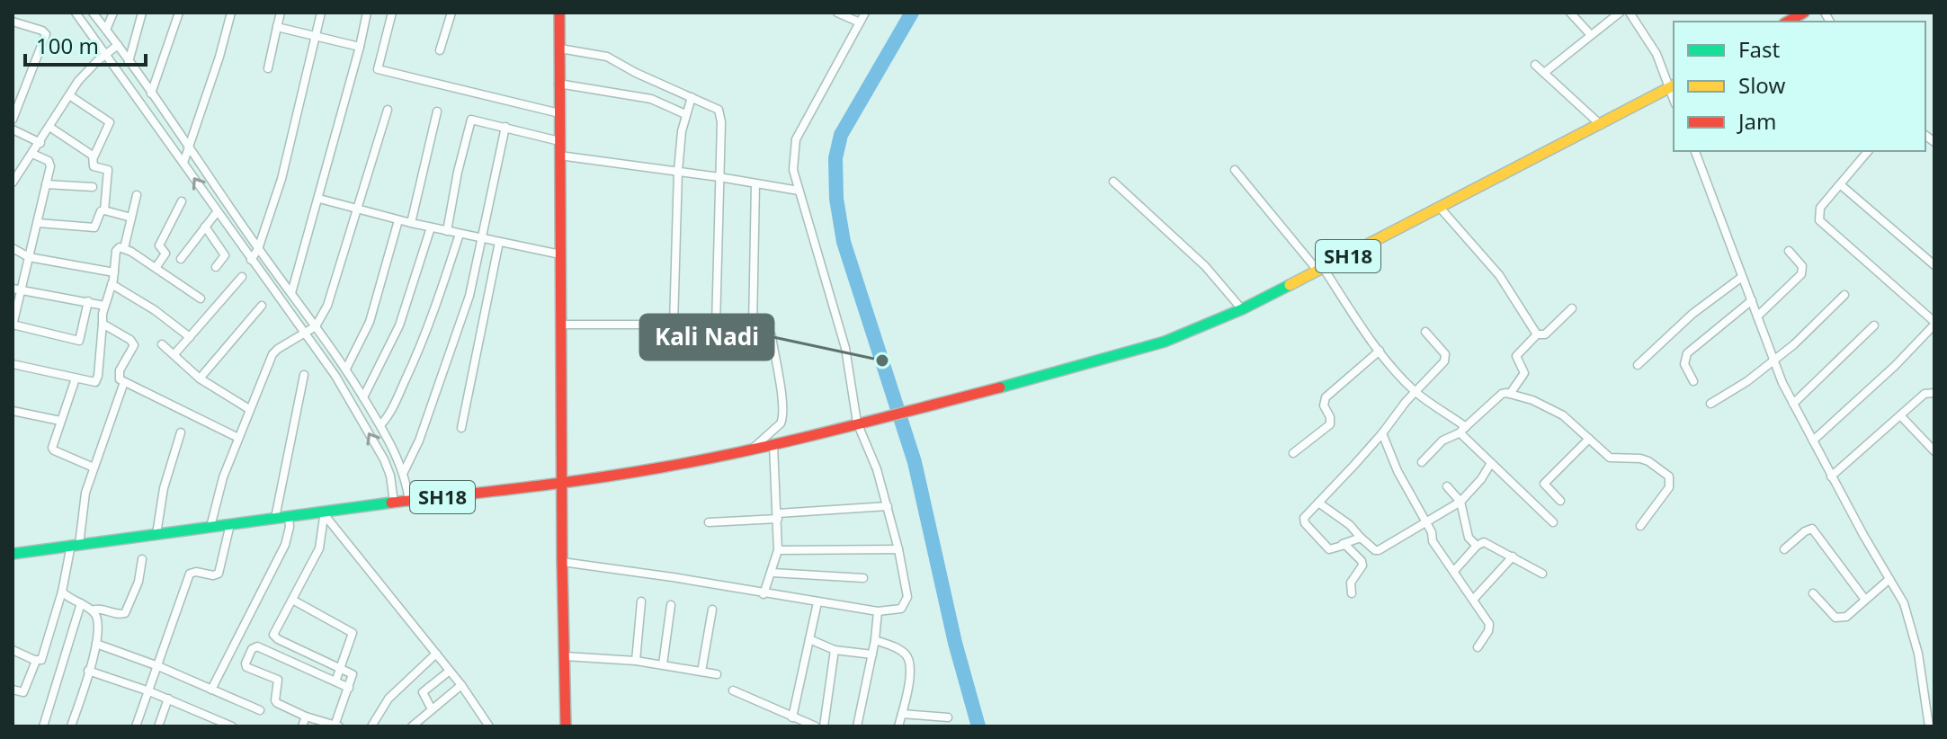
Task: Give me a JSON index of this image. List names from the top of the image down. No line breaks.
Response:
{"streets":{"main road":["SH18"]},"places":["Kali Nadi"],"legend":["Fast","Slow","Jam"],"scale_bar":"100 m"}
